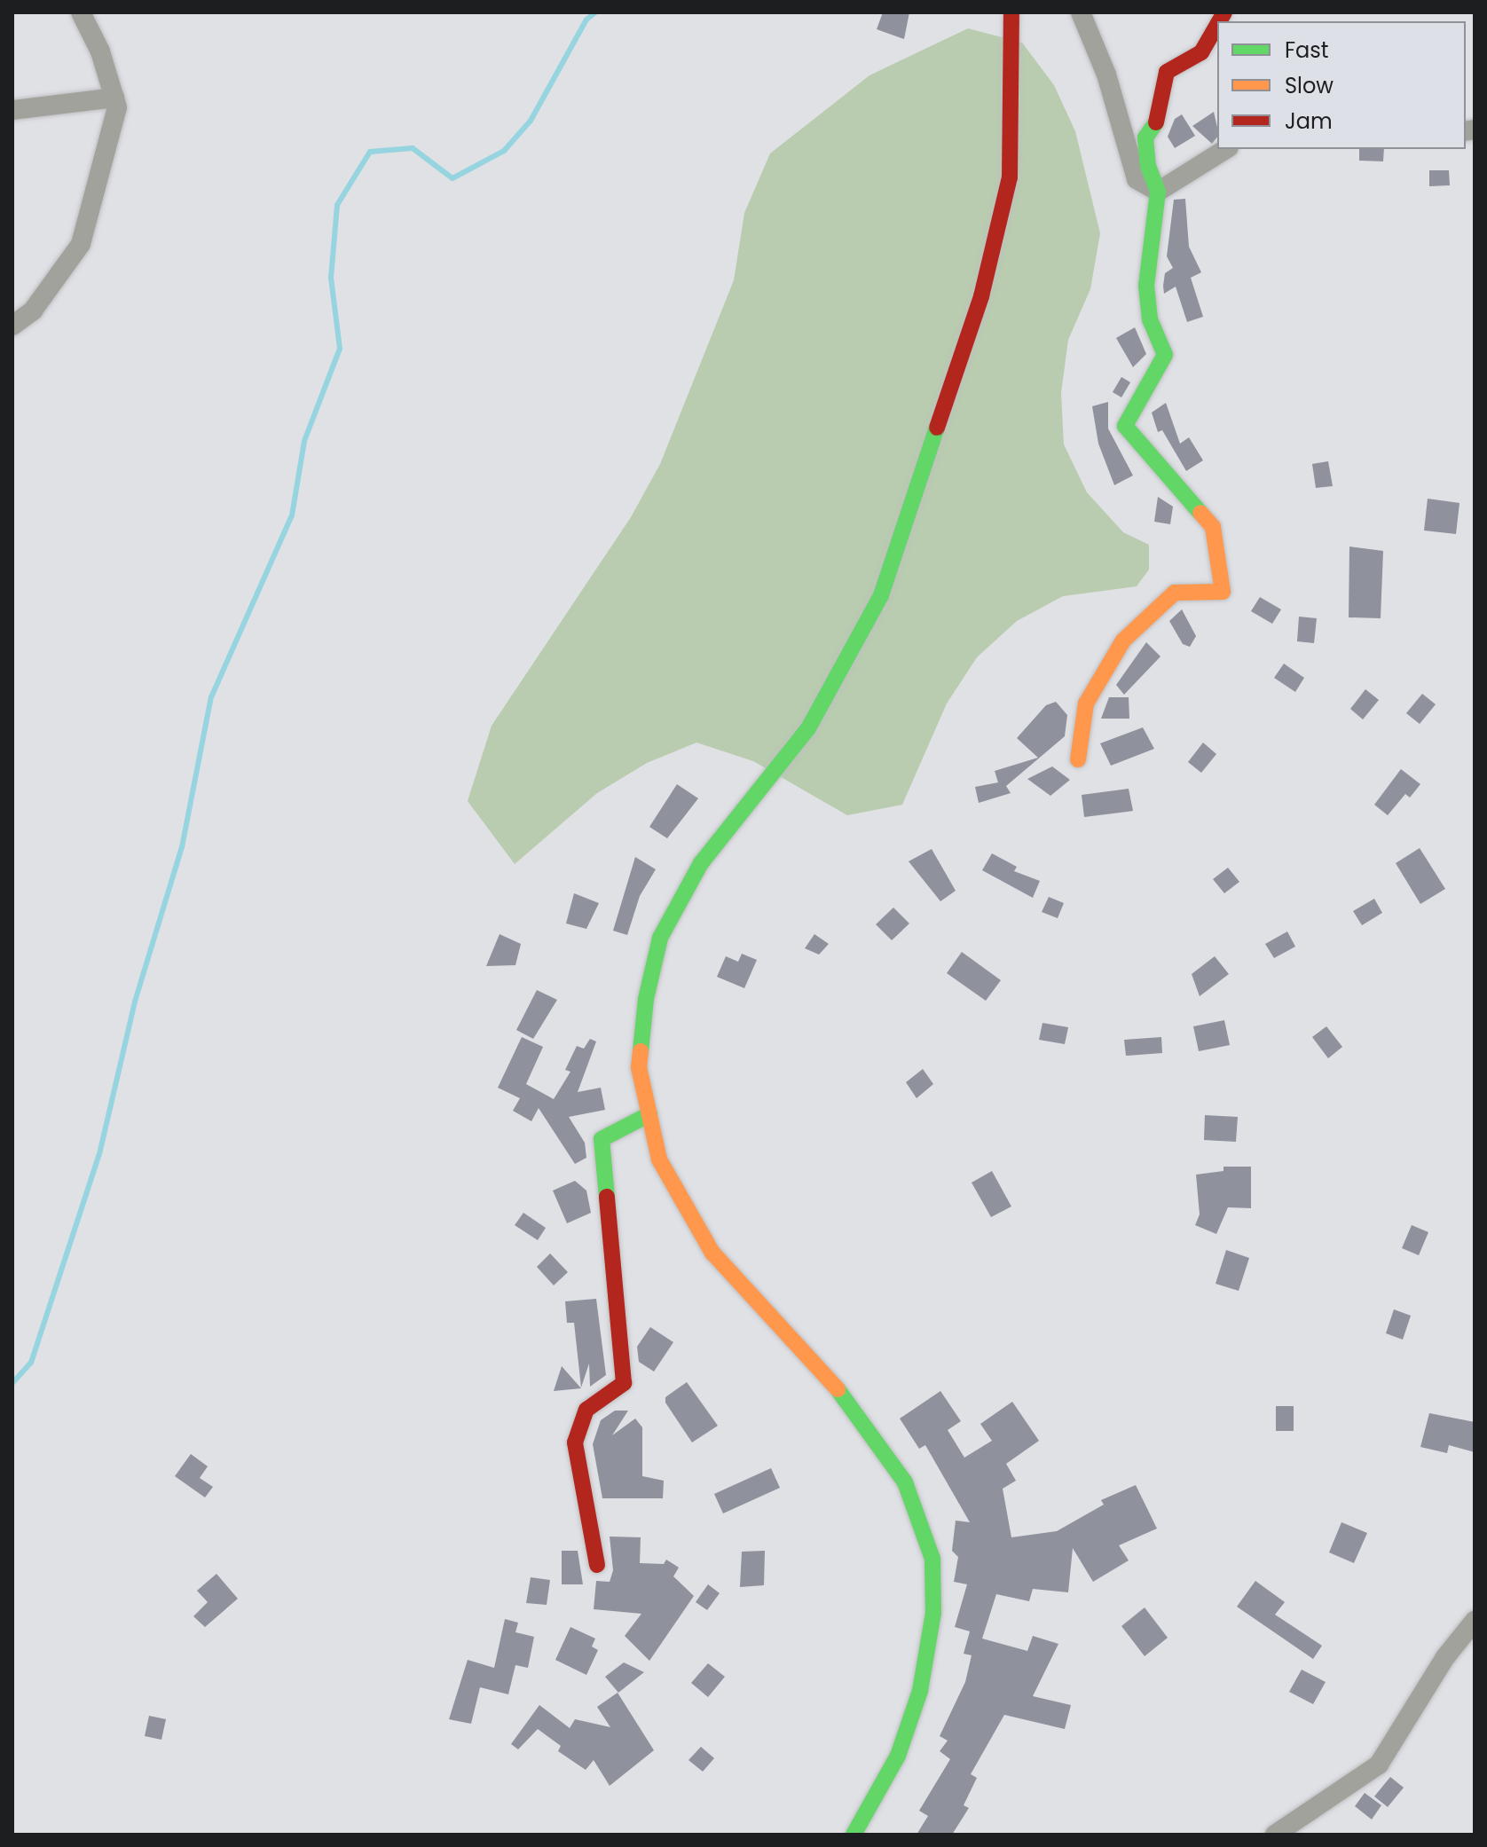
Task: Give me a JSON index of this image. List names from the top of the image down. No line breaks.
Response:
{"legend":["Fast","Slow","Jam"]}
